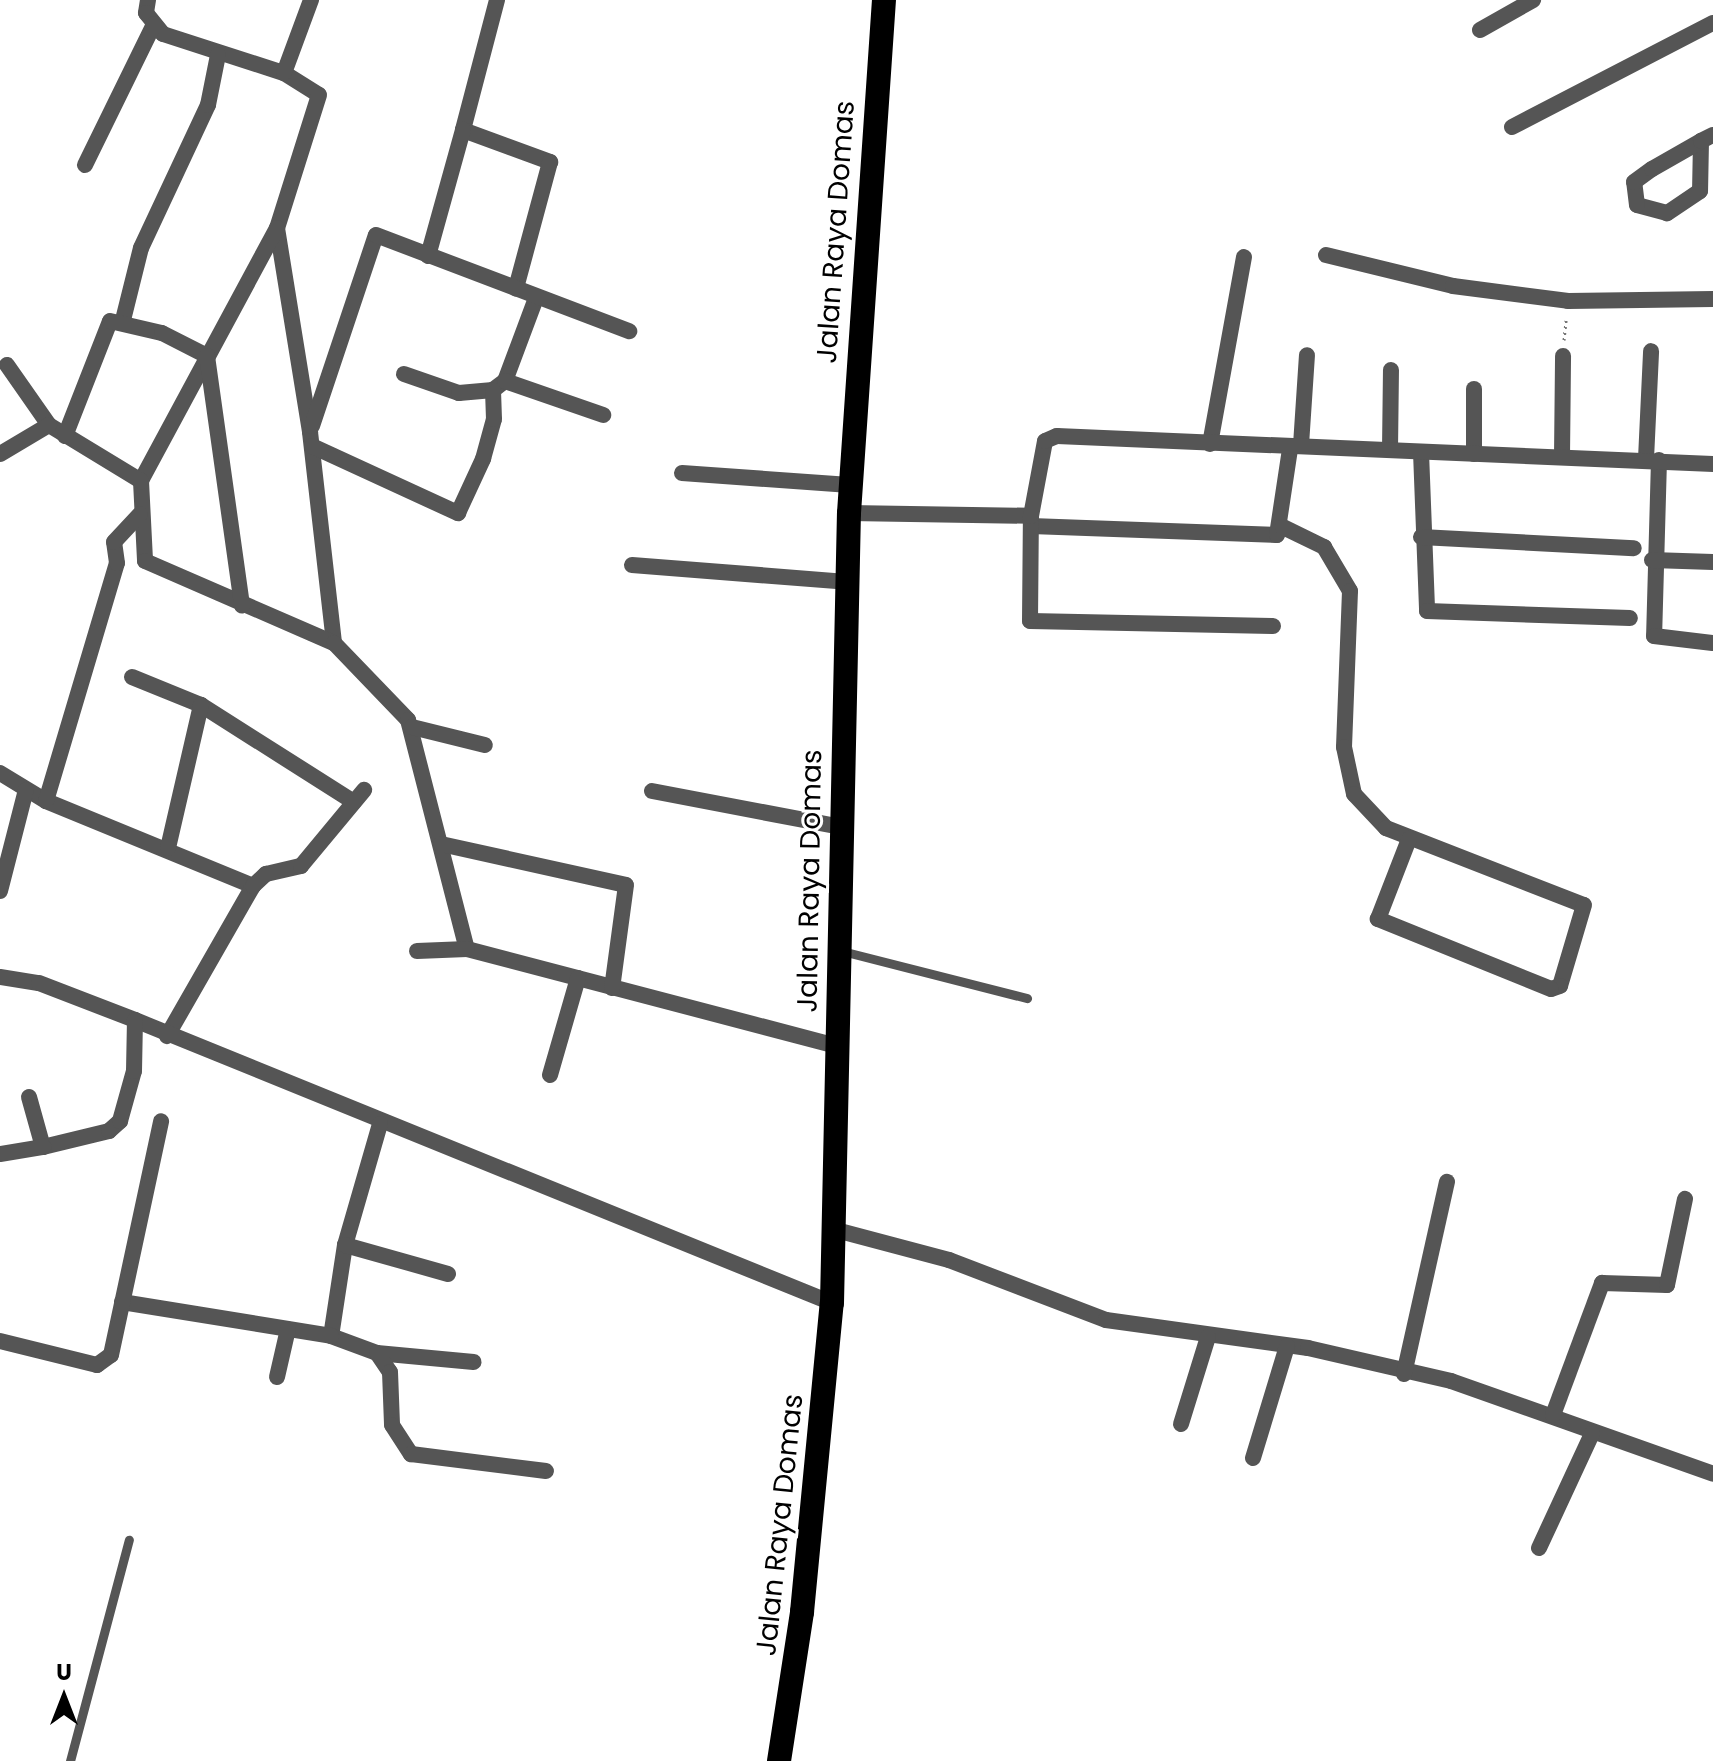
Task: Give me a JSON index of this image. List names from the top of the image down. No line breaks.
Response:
{"streets":{"highway":["Jalan Raya Domas"]},"north":"top"}
